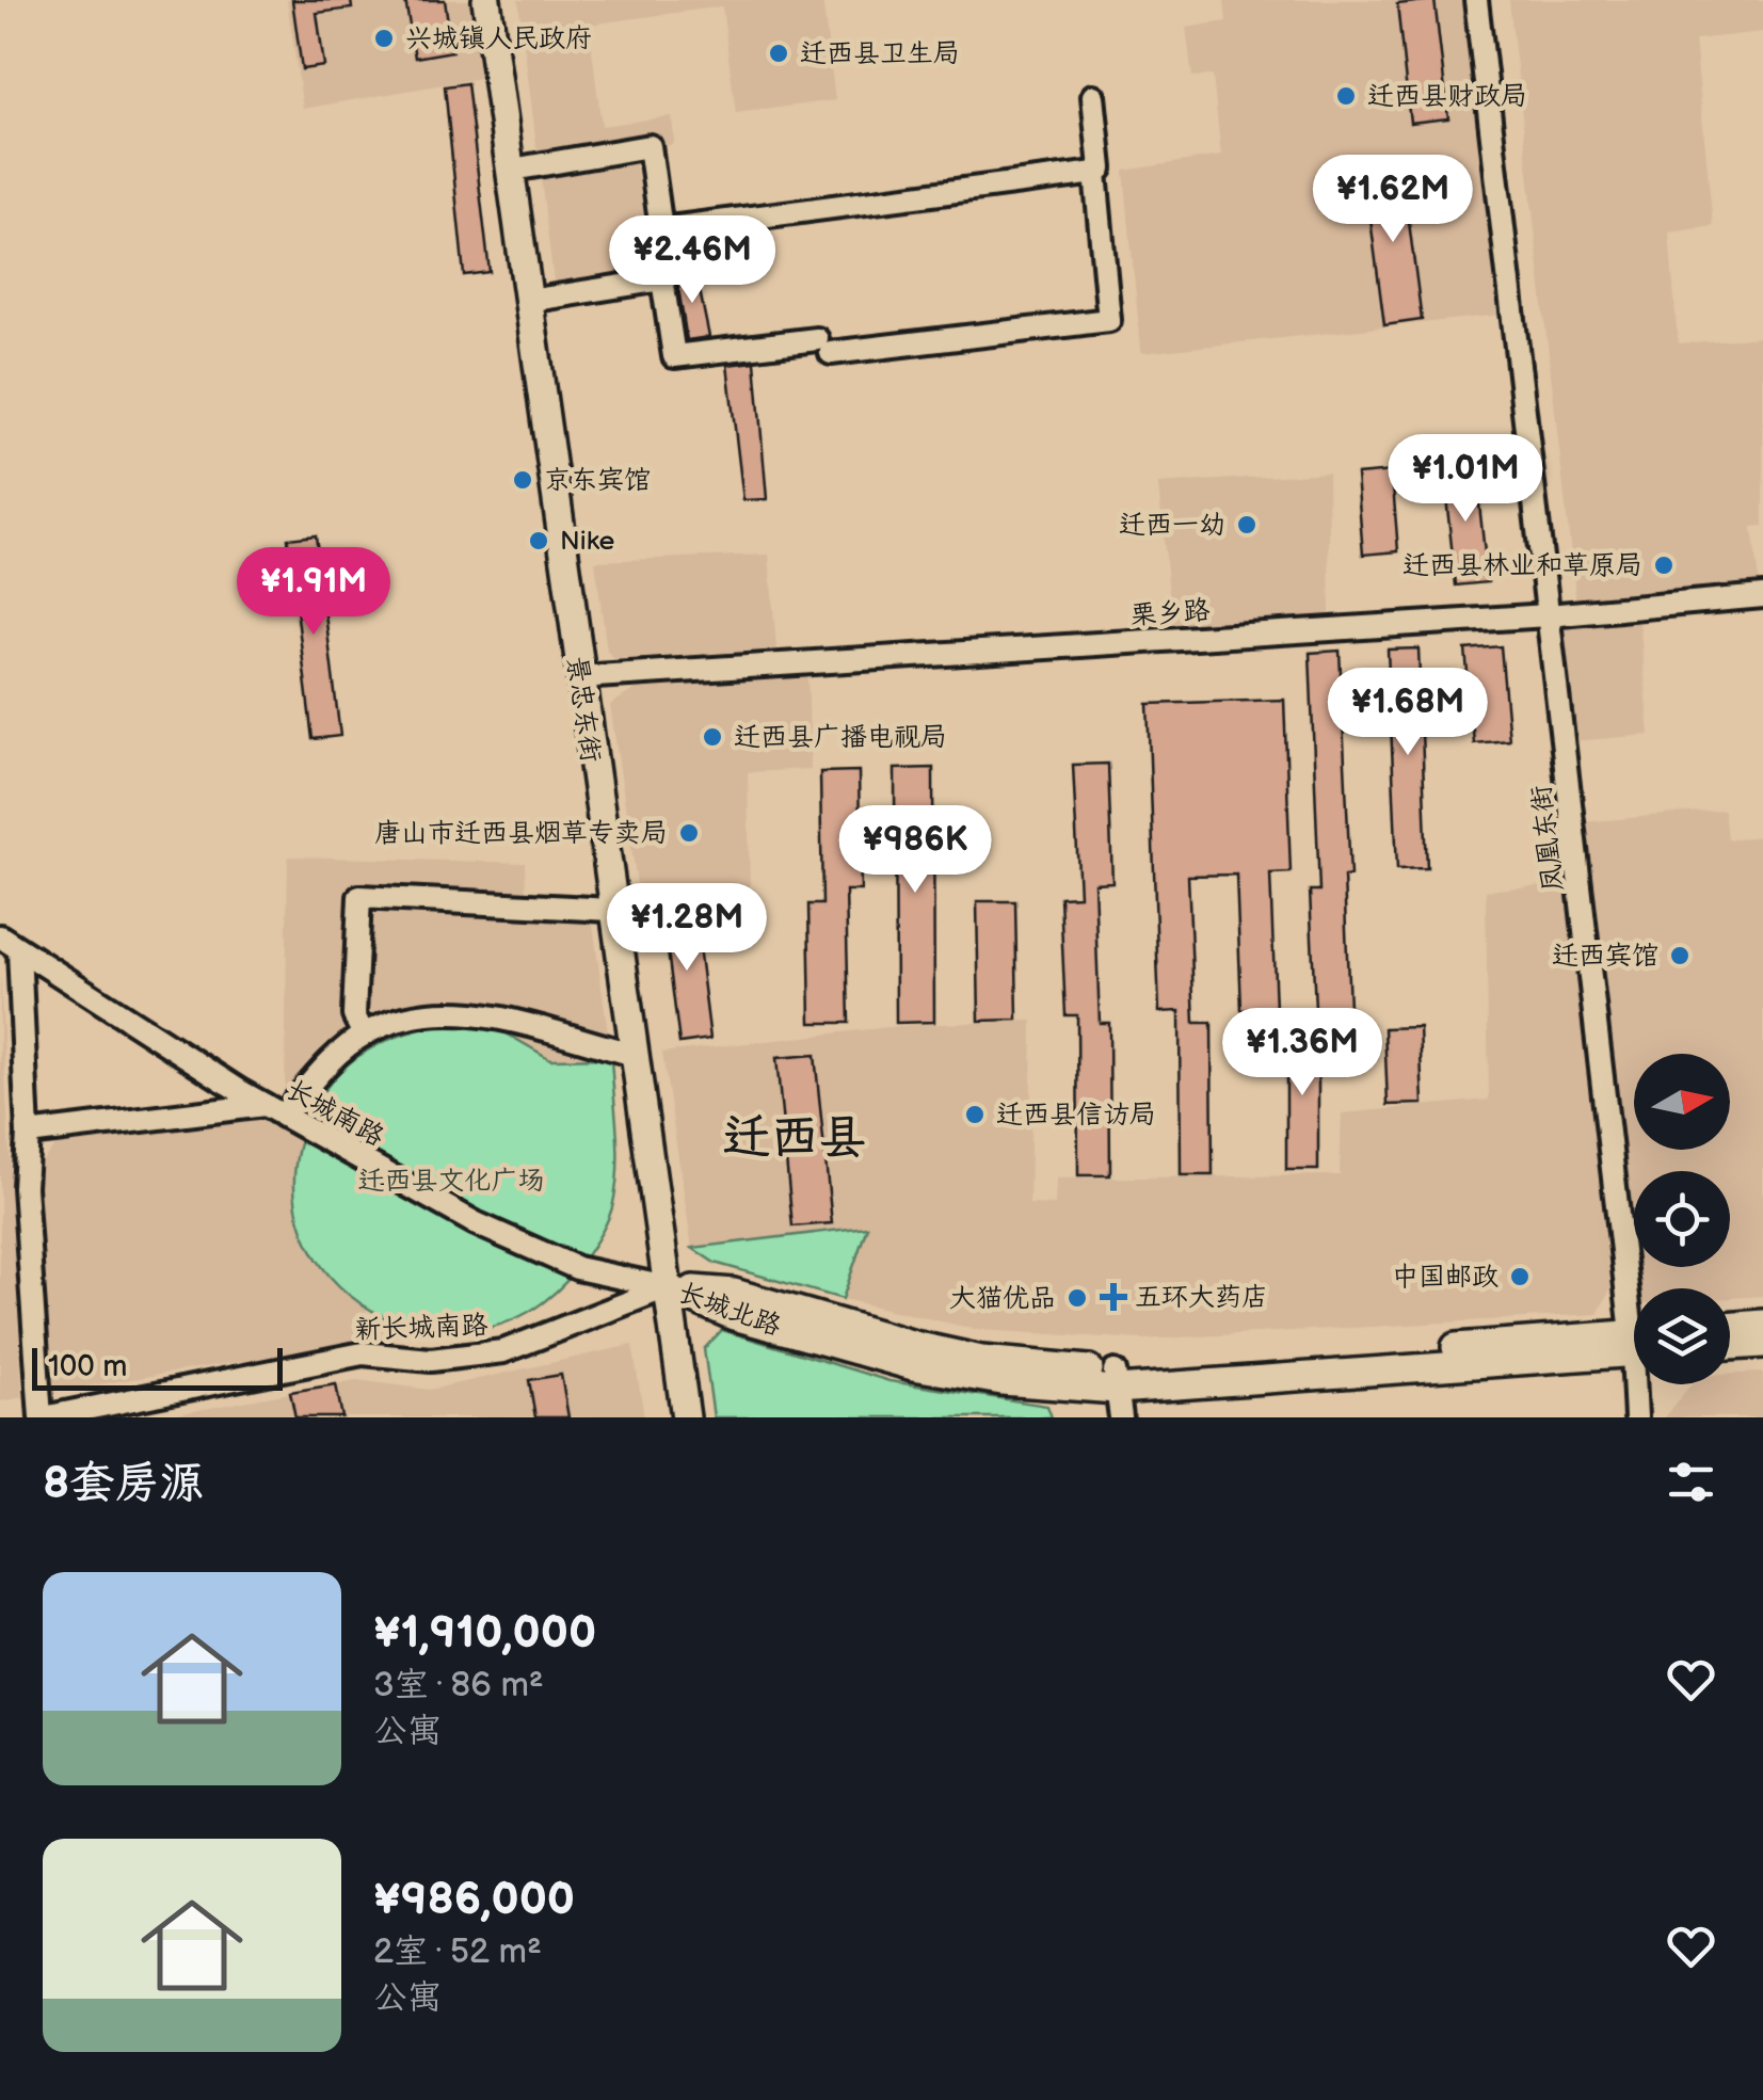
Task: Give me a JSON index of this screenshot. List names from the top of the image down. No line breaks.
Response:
{"streets":{"main road":["景忠东街","长城北路"],"street":["栗乡路","凤凰东街","长城南路","新长城南路"]},"crossings":[["栗乡路","景忠东街"],["栗乡路","凤凰东街"],["景忠东街","长城南路"],["景忠东街","长城北路"],["景忠东街","新长城南路"],["长城南路","长城北路"],["长城南路","新长城南路"],["长城北路","新长城南路"]],"districts":["迁西县"],"parks":["迁西县文化广场"],"places":{"other":["兴城镇人民政府","迁西县卫生局","迁西县财政局","京东宾馆","迁西一幼","Nike","迁西县林业和草原局","迁西县广播电视局","唐山市迁西县烟草专卖局","迁西宾馆","迁西县信访局","中国邮政","大猫优品"],"health":["五环大药店"]},"scale_bar":"100 m","north":"right","page":{"price":["¥1.62M","¥2.46M","¥1.01M","¥1.91M","¥1.68M","¥986K","¥1.28M","¥1.36M"],"scale":"100 m","heading":"8套房源","list":[{"name":"¥1,910,000","note":"3室 · 86 m² · 公寓"},{"name":"¥986,000","note":"2室 · 52 m² · 公寓"}]}}
